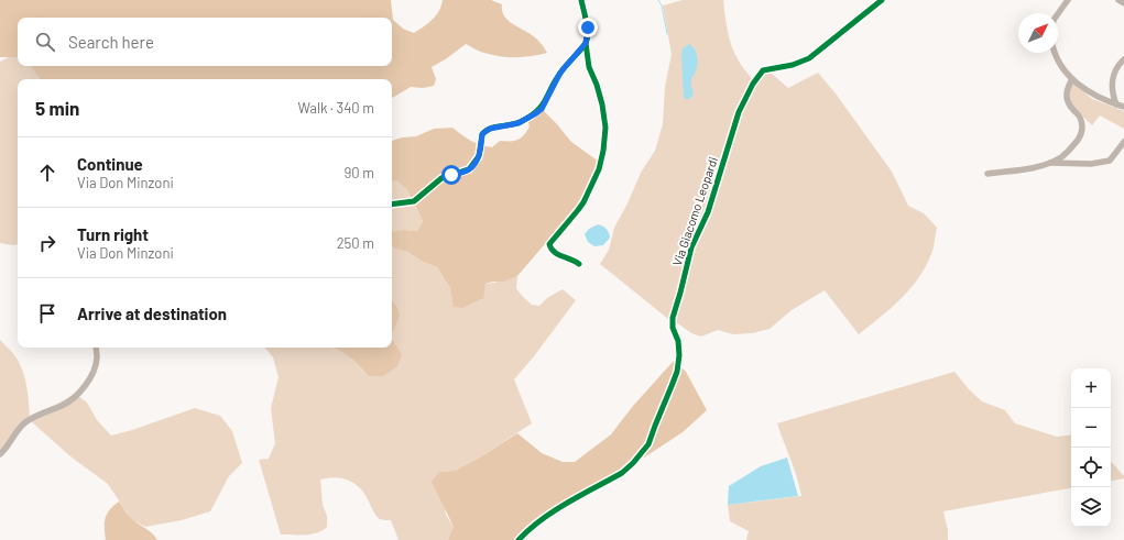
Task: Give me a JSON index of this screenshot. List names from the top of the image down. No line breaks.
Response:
{"streets":{"street":["Via Giacomo Leopardi"]},"north":"top right","page":{"search":"Search here","heading":["5 min","Walk · 340 m"],"list":[["Continue","Via Don Minzoni","90 m"],["Turn right","Via Don Minzoni","250 m"],"Arrive at destination"],"map_buttons":["+","−"]}}
